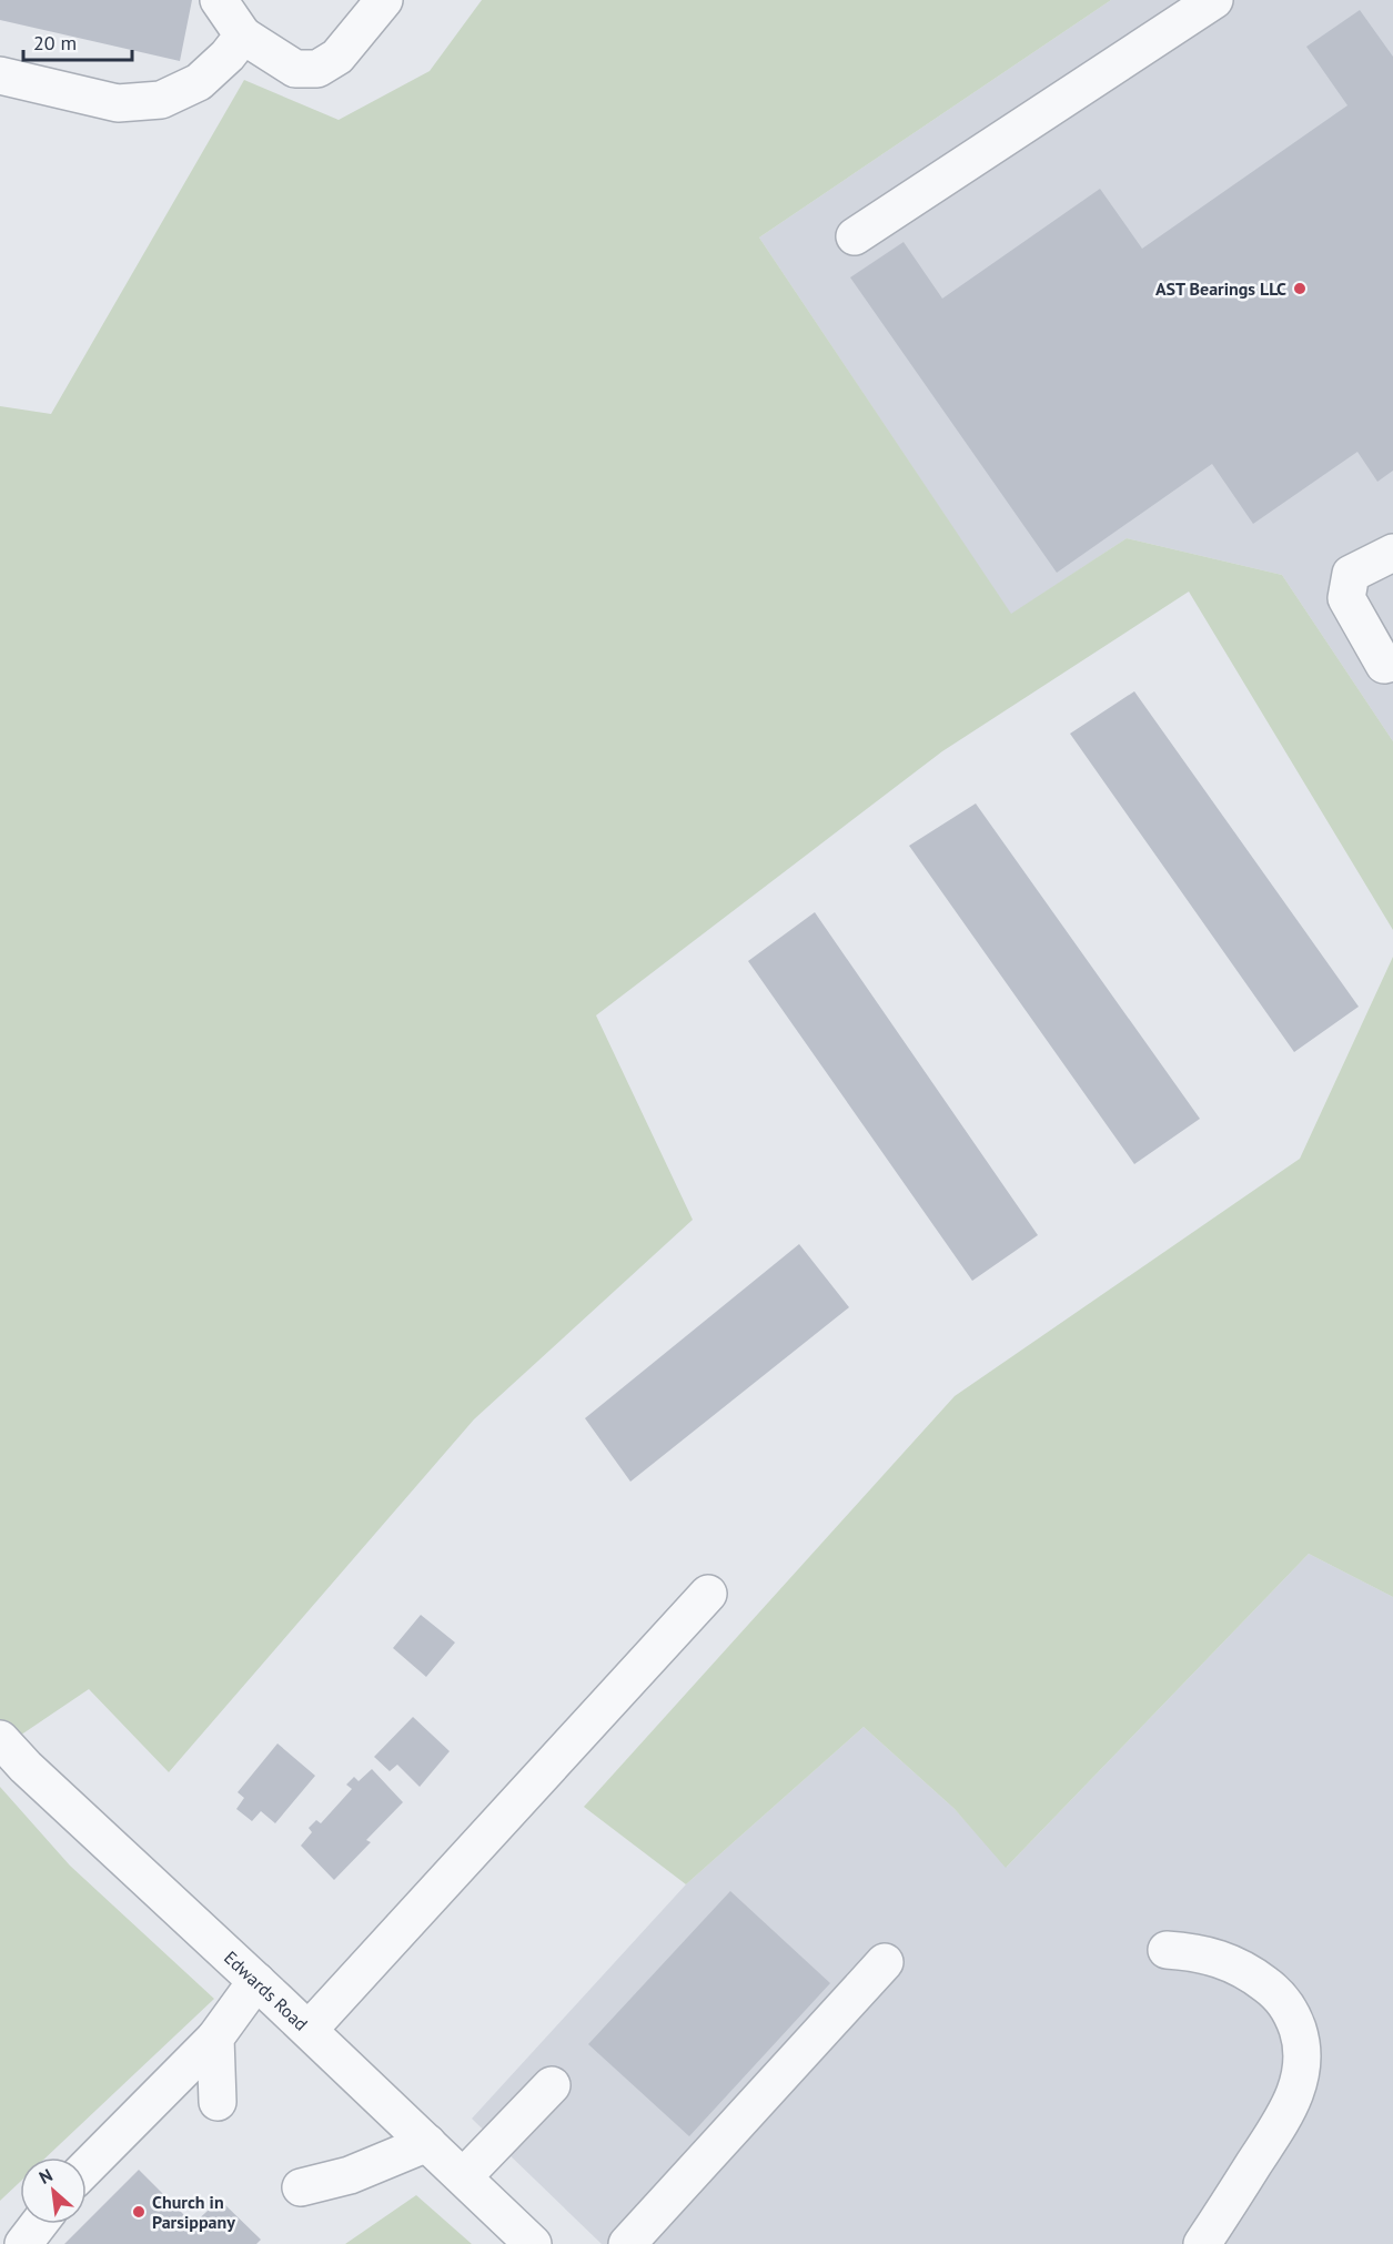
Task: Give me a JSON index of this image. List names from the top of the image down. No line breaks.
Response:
{"streets":{"street":["Edwards Road"]},"places":["AST Bearings LLC","Church in Parsippany"],"scale_bar":"20 m","north":"top left"}
